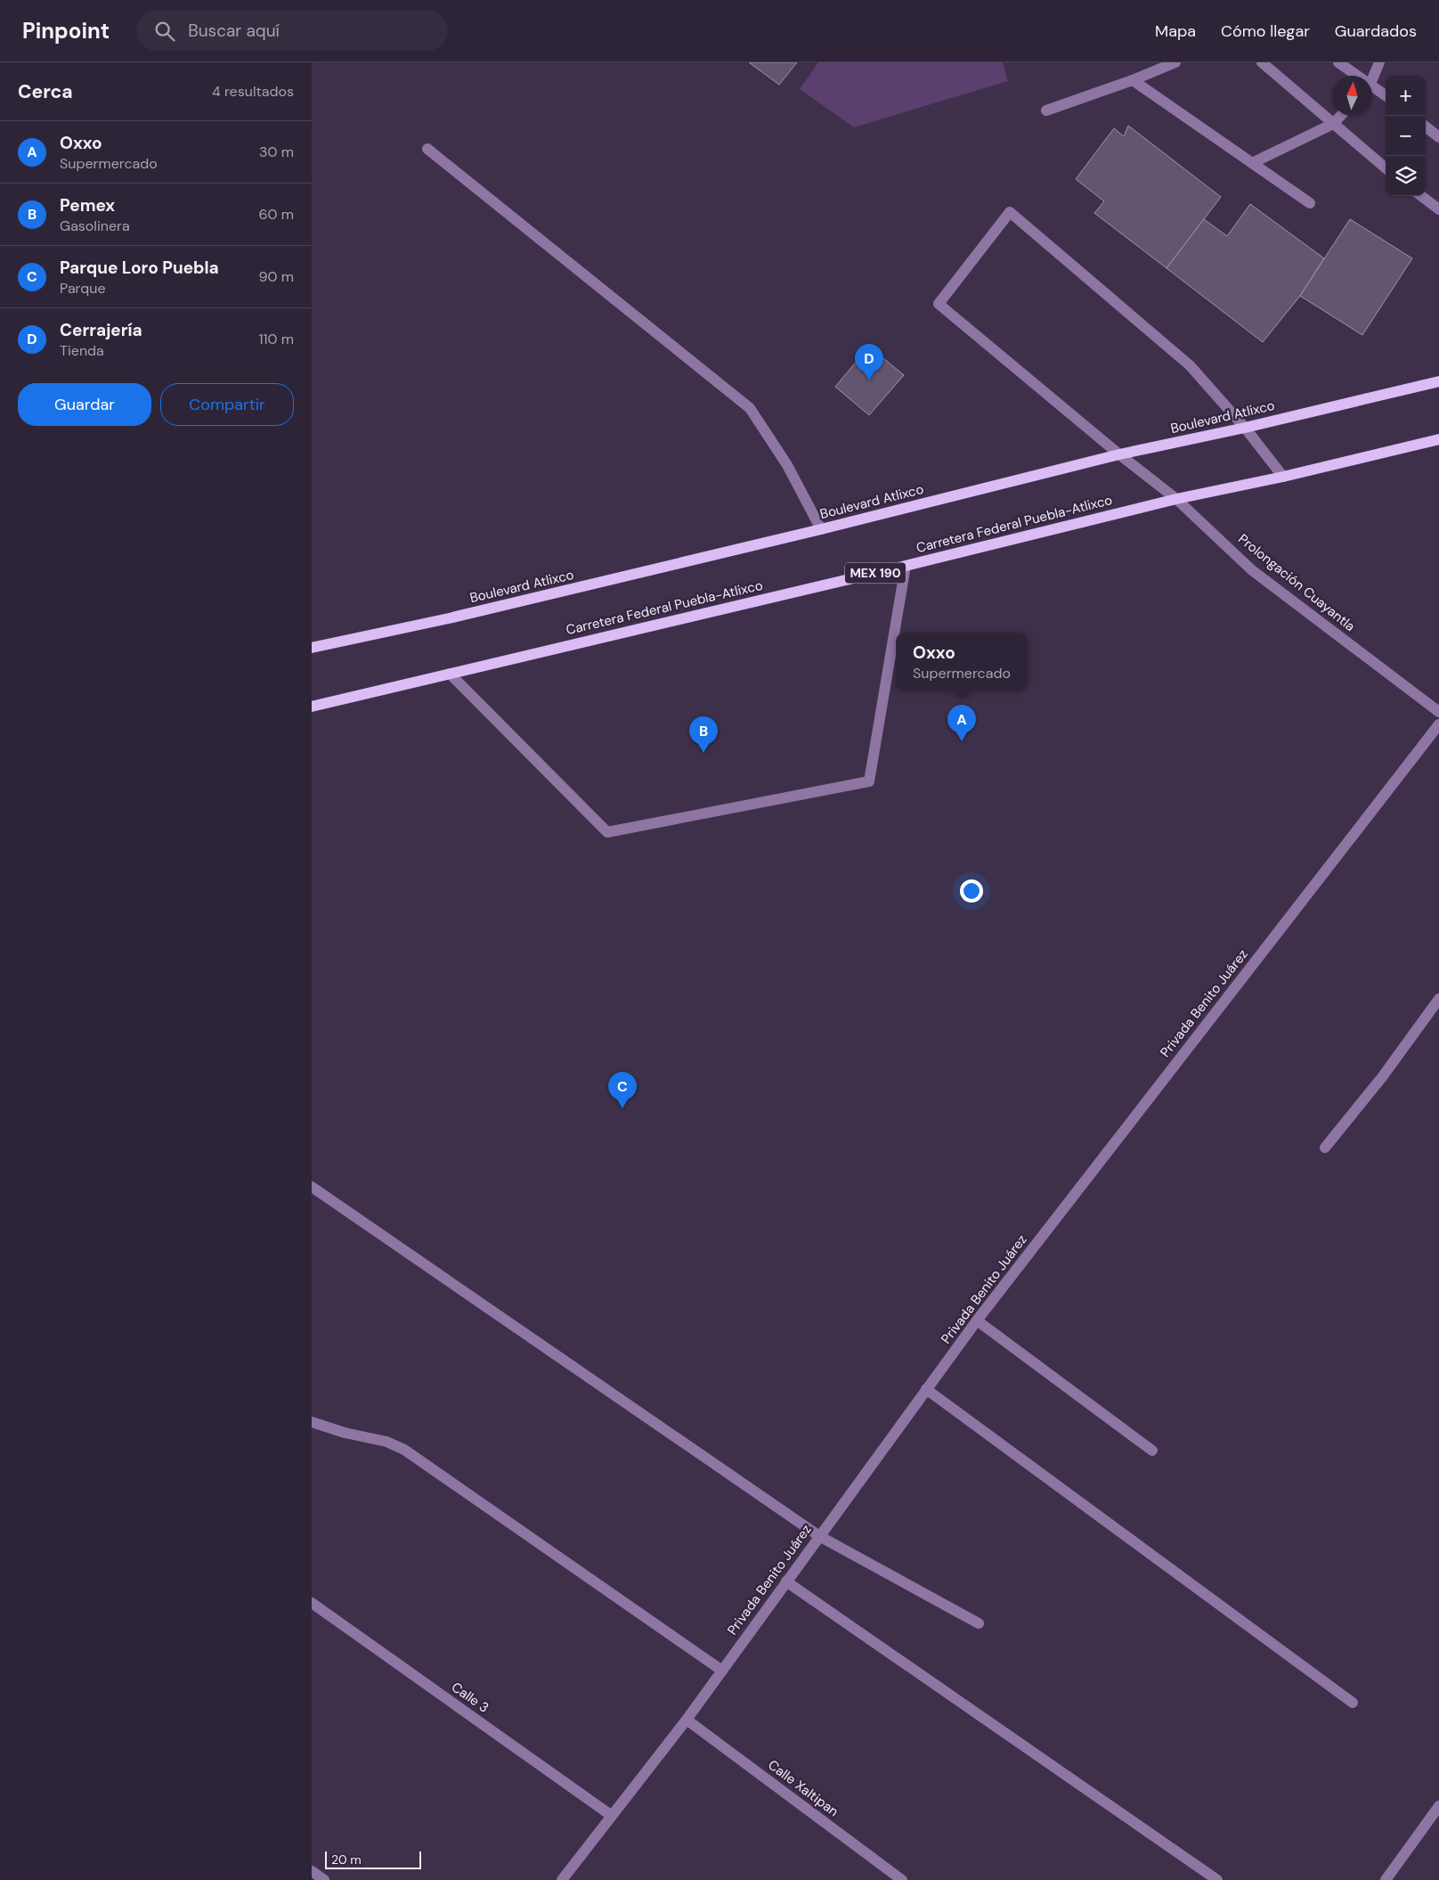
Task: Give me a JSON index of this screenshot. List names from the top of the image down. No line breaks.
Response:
{"streets":{"main road":["Boulevard Atlixco","Carretera Federal Puebla-Atlixco","MEX 190"],"street":["Prolongación Cuayantla","Privada Benito Juárez","Calle 3","Calle Xaltipan"]},"crossings":[["Boulevard Atlixco","Prolongación Cuayantla"],["Carretera Federal Puebla-Atlixco","Prolongación Cuayantla"],["Privada Benito Juárez","Calle 3"],["Privada Benito Juárez","Calle Xaltipan"]],"scale_bar":"20 m","north":"top","page":{"header":"Pinpoint","search":"Buscar aquí","nav":["Mapa","Cómo llegar","Guardados"],"heading":["Cerca","4 resultados"],"map_buttons":["+","−"],"list":[{"mark":"A","name":"Oxxo","note":"Supermercado","value":"30 m"},{"mark":"B","name":"Pemex","note":"Gasolinera","value":"60 m"},{"mark":"C","name":"Parque Loro Puebla","note":"Parque","value":"90 m"},{"mark":"D","name":"Cerrajería","note":"Tienda","value":"110 m"}],"pins":["D","A","B","C"],"buttons":["Guardar","Compartir"],"popup":["Oxxo","Supermercado"],"scale":"20 m"}}
